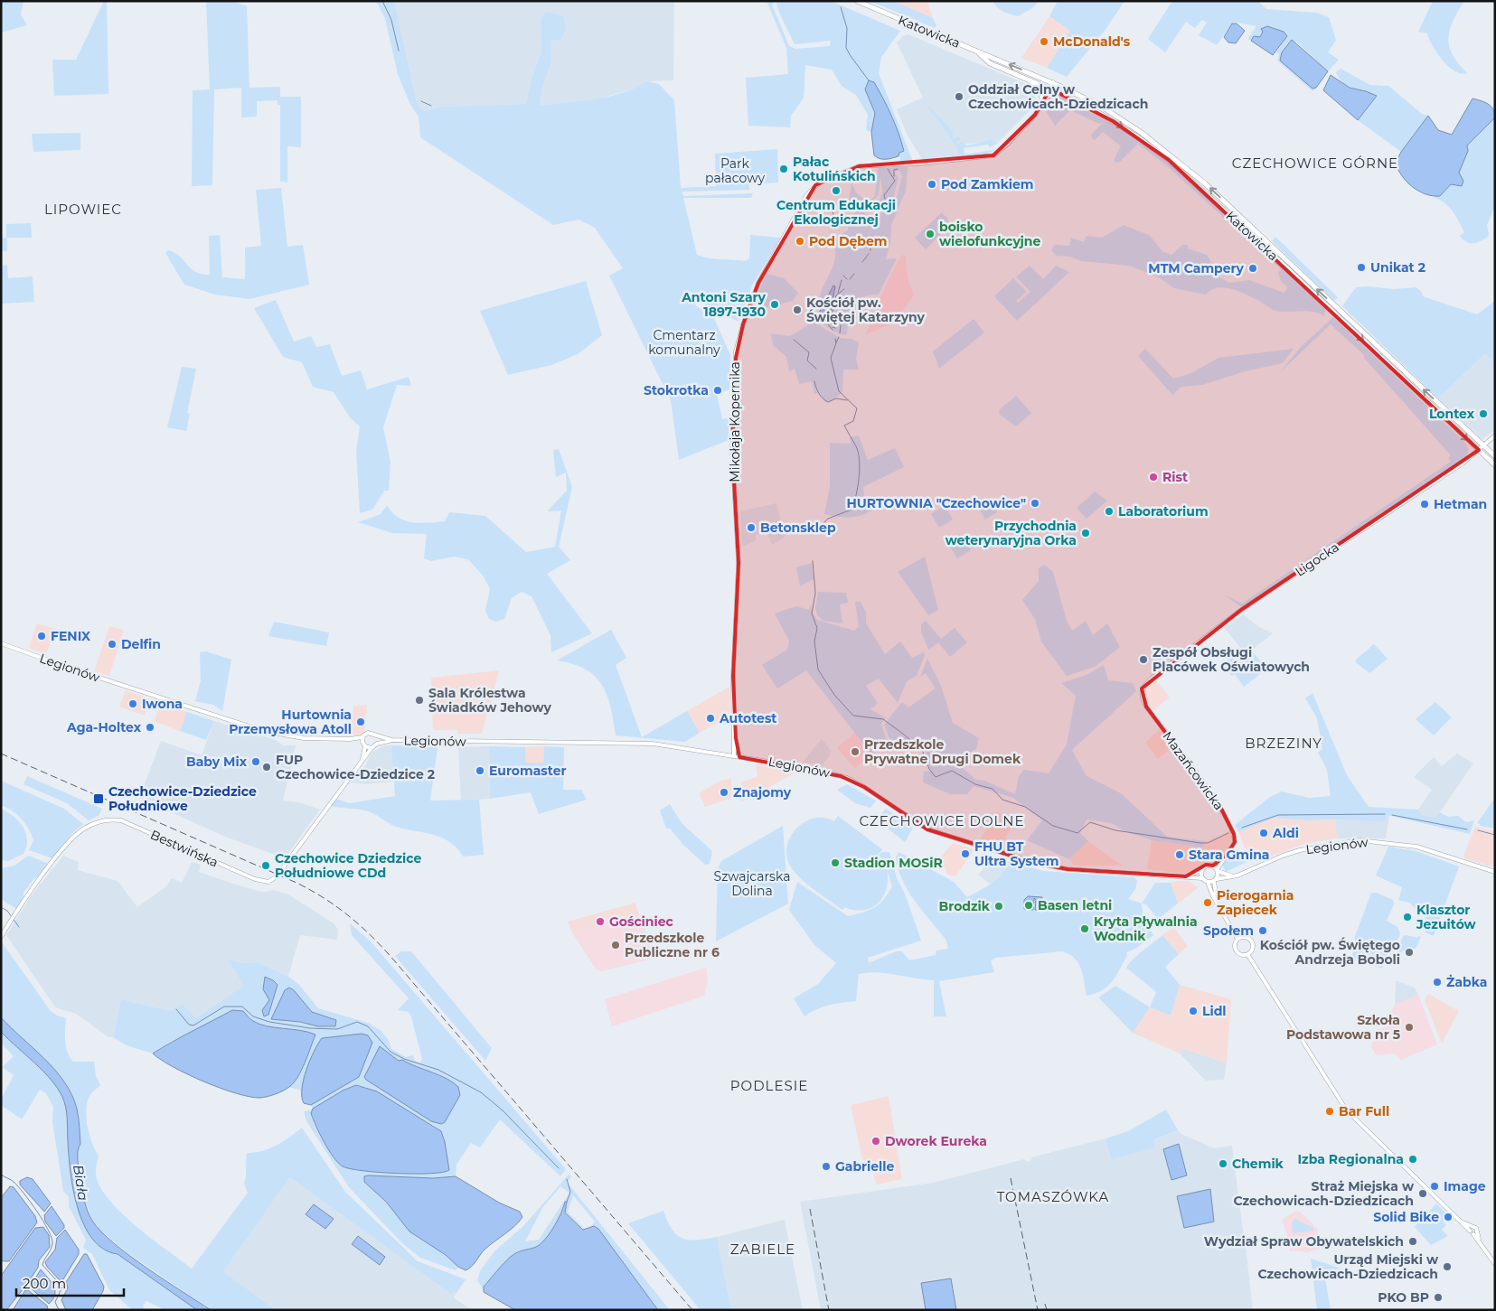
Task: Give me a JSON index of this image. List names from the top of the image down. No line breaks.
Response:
{"streets":{"main road":["Katowicka"],"street":["Mikołaja Kopernika","Ligocka","Legionów","Mazańcowicka","Bestwińska"]},"crossings":[["Katowicka","Ligocka"],["Mikołaja Kopernika","Legionów"],["Ligocka","Mazańcowicka"],["Legionów","Mazańcowicka"],["Legionów","Bestwińska"]],"districts":["CZECHOWICE GÓRNE","LIPOWIEC","BRZEZINY","CZECHOWICE DOLNE","PODLESIE","TOMASZÓWKA","ZABIELE"],"water":["Biała"],"parks":["Park pałacowy","Cmentarz komunalny","Szwajcarska Dolina"],"places":{"other":["McDonald's","Oddział Celny w Czechowicach-Dziedzicach","Pałac Kotulińskich","Pod Zamkiem","Centrum Edukacji Ekologicznej","boisko wielofunkcyjne","Pod Dębem","Unikat 2","MTM Campery","Antoni Szary 1897-1930","Kościół pw. Świętej Katarzyny","Stokrotka","Lontex","Rist","HURTOWNIA \"Czechowice\"","Hetman","Laboratorium","Betonsklep","Przychodnia weterynaryjna Orka","FENIX","Delfin","Zespół Obsługi Placówek Oświatowych","Sala Królestwa Świadków Jehowy","Iwona","Autotest","Hurtownia Przemysłowa Atoll","Aga-Holtex","Przedszkole Prywatne Drugi Domek","Baby Mix","FUP Czechowice-Dziedzice 2","Euromaster","Znajomy","Aldi","FHU BT Ultra System","Stara Gmina","Stadion MOSiR","Czechowice Dziedzice Południowe CDd","Pierogarnia Zapiecek","Basen letni","Brodzik","Klasztor Jezuitów","Gościniec","Kryta Pływalnia Wodnik","Społem","Przedszkole Publiczne nr 6","Kościół pw. Świętego Andrzeja Boboli","Żabka","Lidl","Szkoła Podstawowa nr 5","Bar Full","Dworek Eureka","Izba Regionalna","Chemik","Gabrielle","Image","Straż Miejska w Czechowicach-Dziedzicach","Solid Bike","Wydział Spraw Obywatelskich","Urząd Miejski w Czechowicach-Dziedzicach","PKO BP"],"transit":["Czechowice-Dziedzice Południowe"]},"scale_bar":"200 m"}
